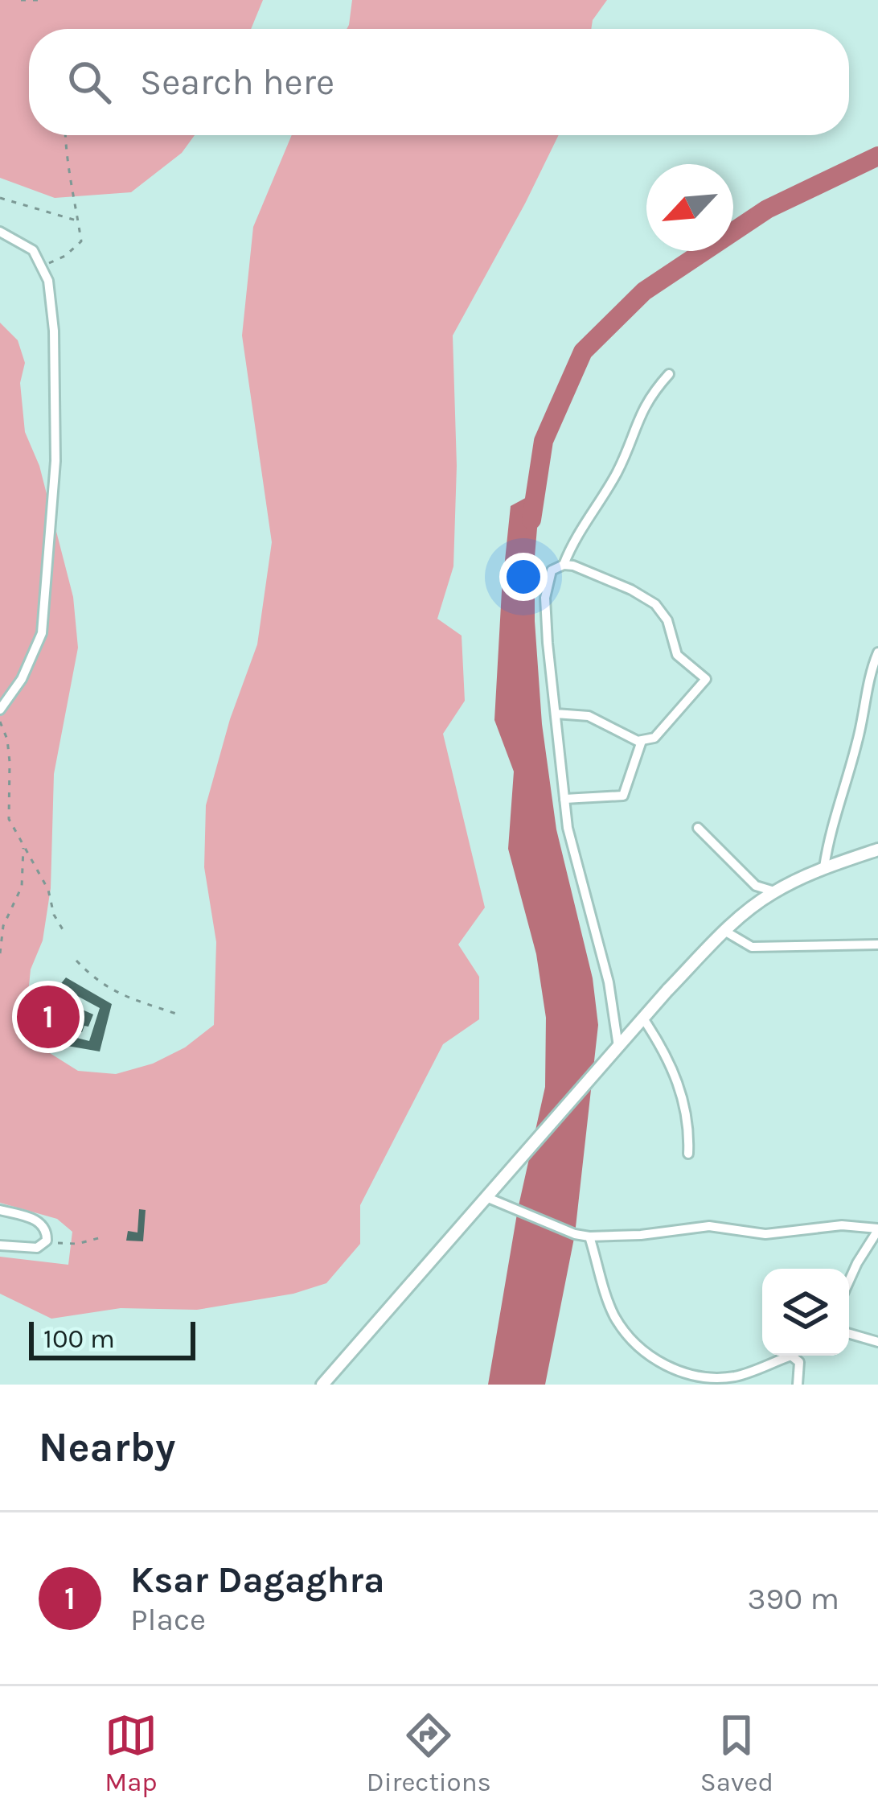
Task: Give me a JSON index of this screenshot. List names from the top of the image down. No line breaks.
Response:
{"scale_bar":"100 m","north":"bottom left","page":{"search":"Search here","pins":"1","scale":"100 m","heading":"Nearby","list":[{"mark":"1","name":"Ksar Dagaghra","note":"Place","value":"390 m"}],"nav":["Map","Directions","Saved"]}}
